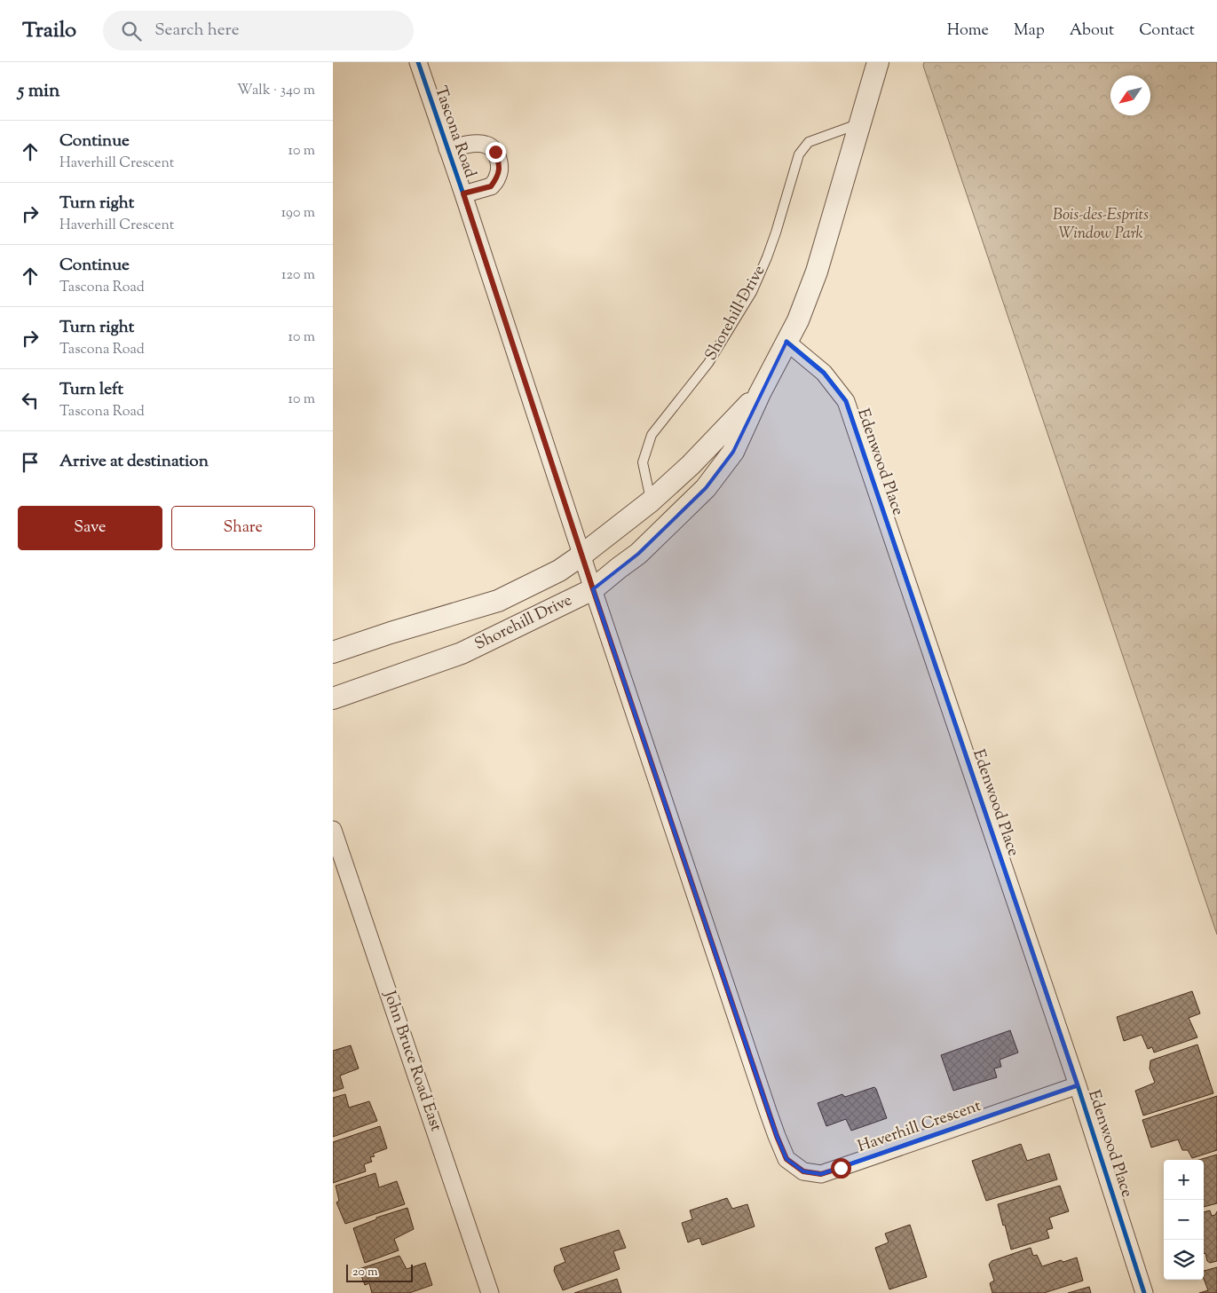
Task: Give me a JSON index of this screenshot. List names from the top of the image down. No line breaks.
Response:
{"streets":{"street":["Tascona Road","Shorehill Drive","Edenwood Place","John Bruce Road East","Haverhill Crescent"]},"crossings":[["Tascona Road","Shorehill Drive"],["Tascona Road","Haverhill Crescent"],["Shorehill Drive","Edenwood Place"],["Shorehill Drive","Haverhill Crescent"],["Edenwood Place","Haverhill Crescent"]],"parks":["Bois-des-Esprits Window Park"],"scale_bar":"20 m","north":"bottom left","page":{"header":"Trailo","search":"Search here","nav":["Home","Map","About","Contact"],"heading":["5 min","Walk · 340 m"],"list":[["Continue","Haverhill Crescent","10 m"],["Turn right","Haverhill Crescent","190 m"],["Continue","Tascona Road","120 m"],["Turn right","Tascona Road","10 m"],["Turn left","Tascona Road","10 m"],"Arrive at destination"],"buttons":["Save","Share"],"map_buttons":["+","−"],"scale":"20 m"}}
